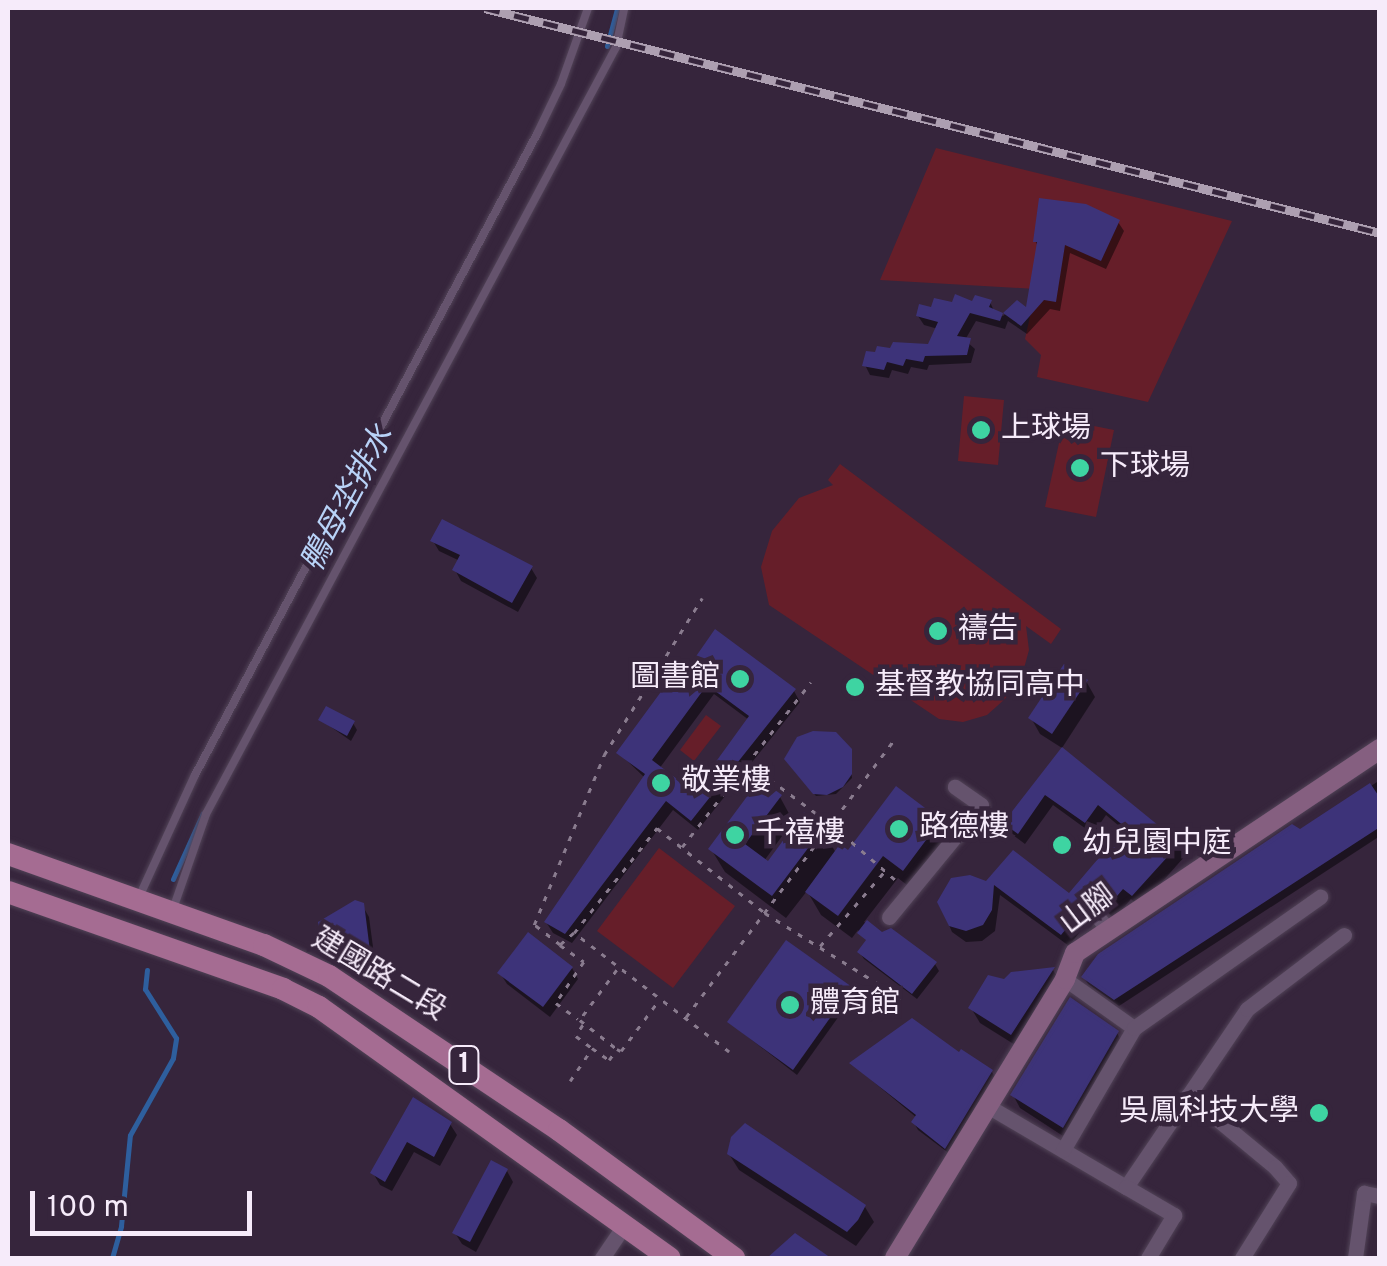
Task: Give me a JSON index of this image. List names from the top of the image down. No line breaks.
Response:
{"streets":{"main road":["建國路二段","1"],"street":["山腳"]},"crossings":[["建國路二段","1"]],"water":["鴨母坔排水"],"places":["上球場","下球場","禱告","圖書館","基督教協同高中","敬業樓","路德樓","千禧樓","幼兒園中庭","體育館","吳鳳科技大學"],"scale_bar":"100 m"}
